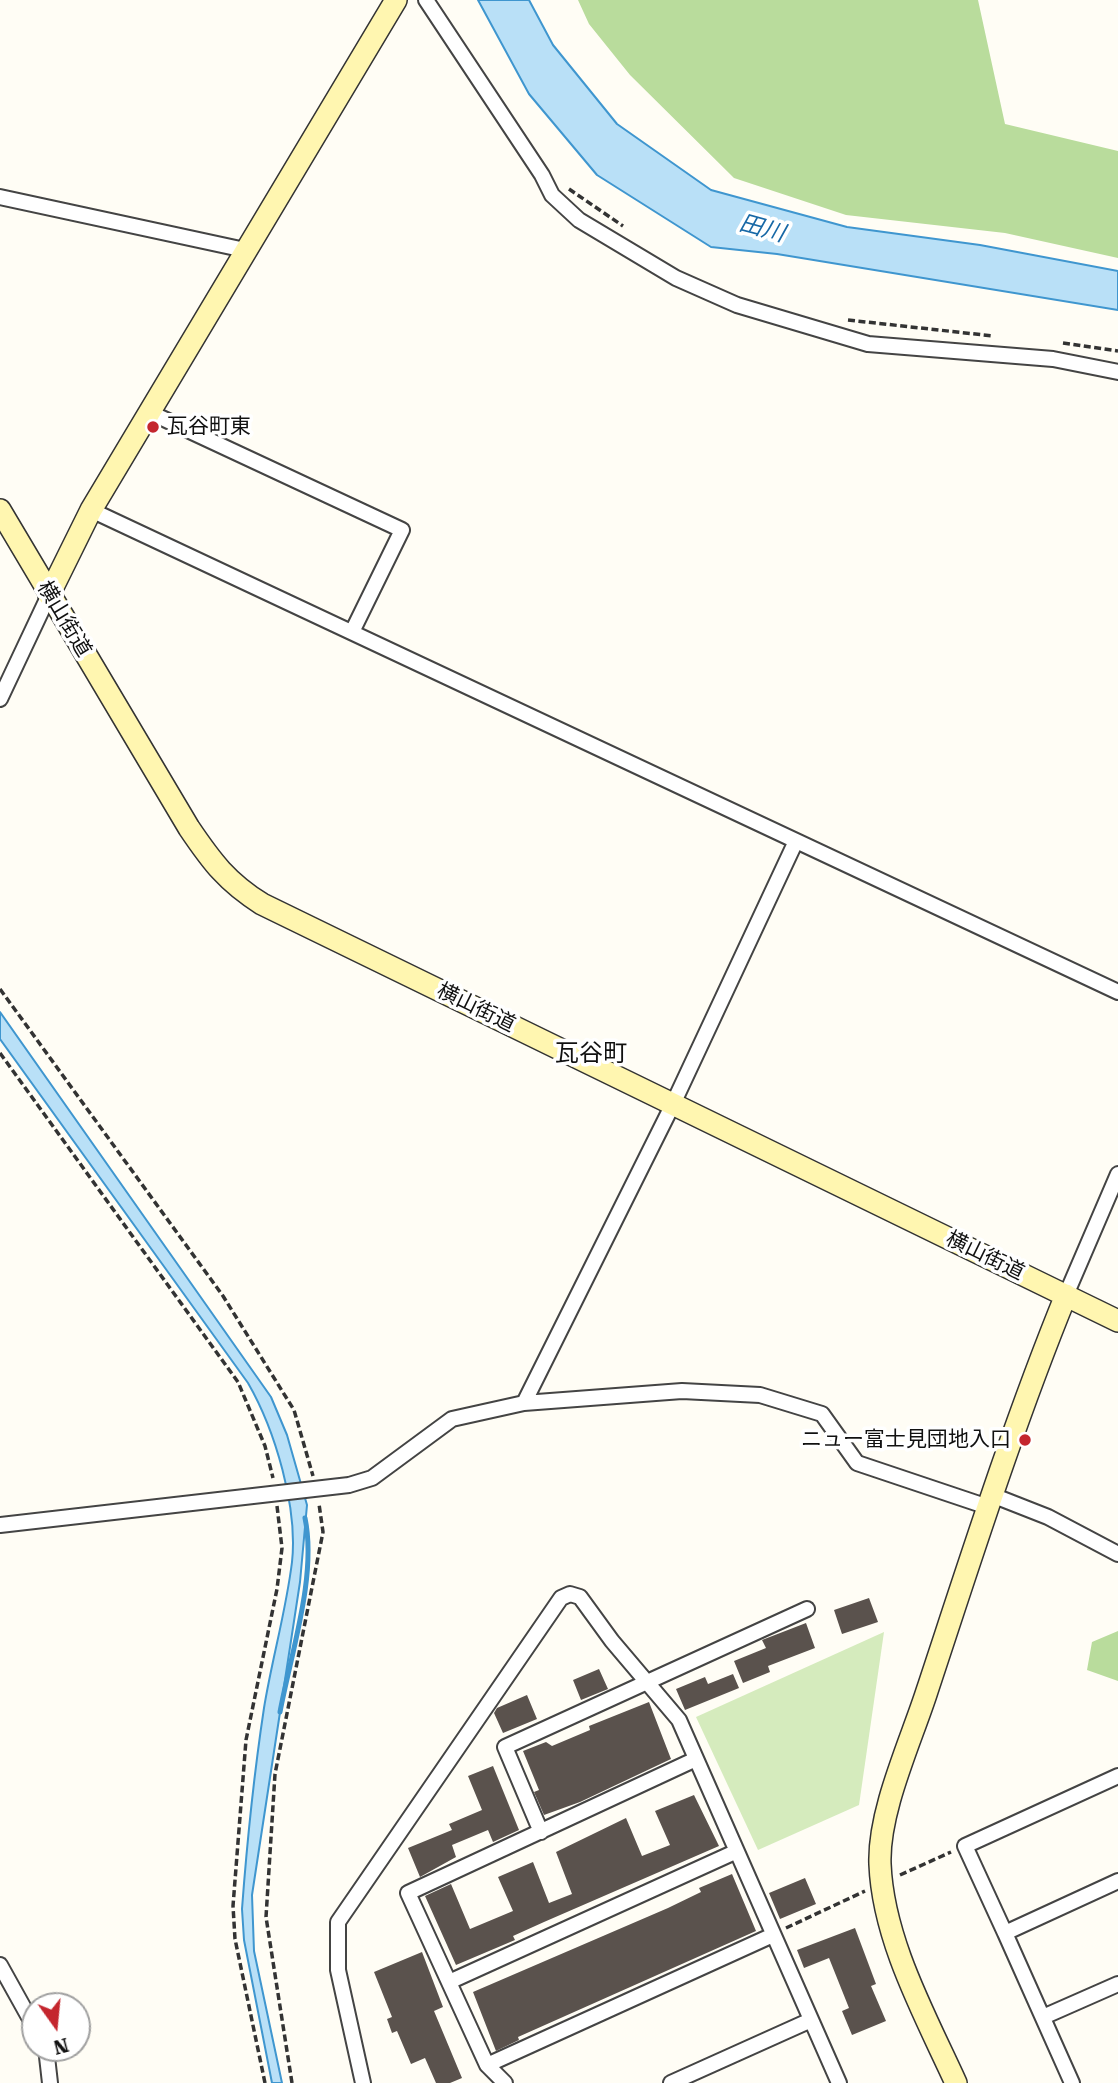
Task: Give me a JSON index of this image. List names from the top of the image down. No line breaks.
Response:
{"streets":{"street":["横山街道"]},"districts":["瓦谷町"],"water":["田川"],"places":["瓦谷町東","ニュー富士見団地入口"],"north":"bottom"}
